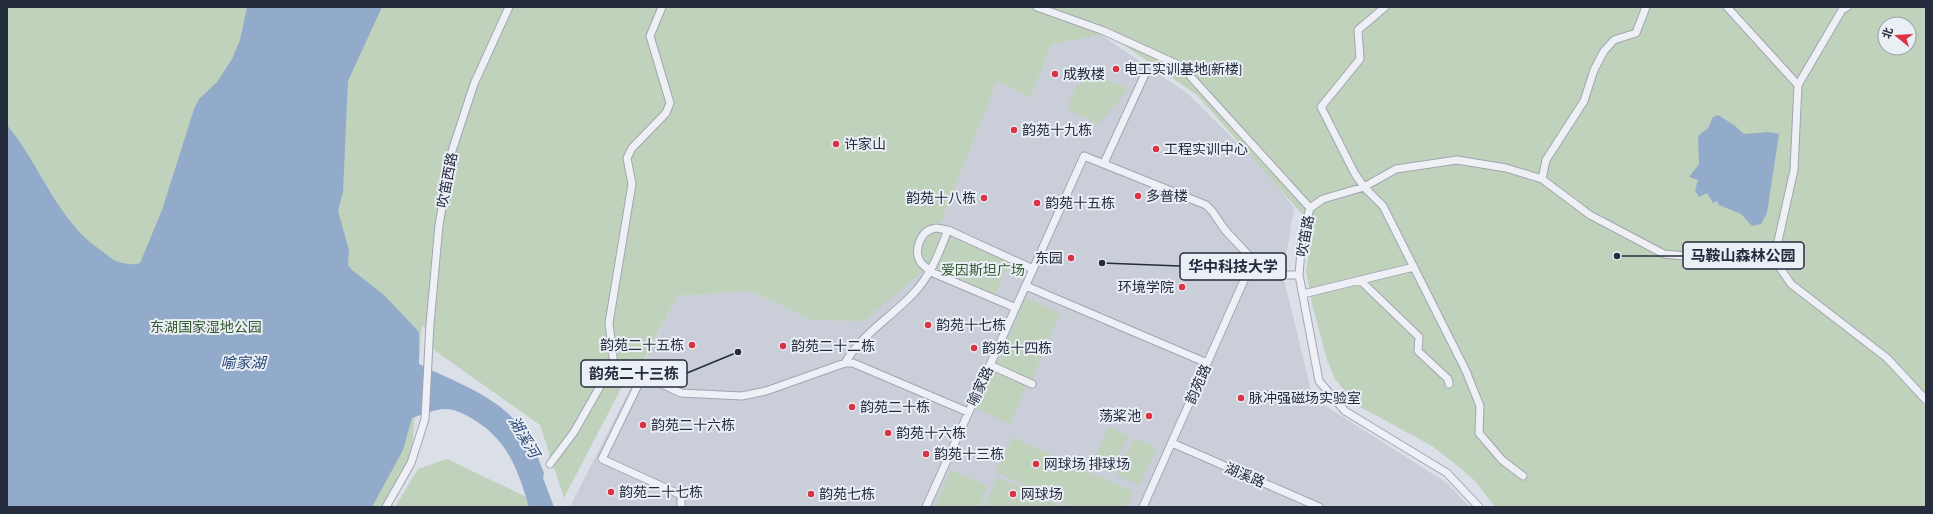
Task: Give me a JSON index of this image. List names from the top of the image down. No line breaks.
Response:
{"streets":{"street":["吹笛西路","吹笛路","韵苑路","喻家路","湖溪路"]},"crossings":[["韵苑路","湖溪路"]],"water":["喻家湖","湖溪河"],"parks":["爱因斯坦广场","东湖国家湿地公园"],"places":["电工实训基地(新楼)","成教楼","韵苑十九栋","许家山","工程实训中心","多普楼","韵苑十八栋","韵苑十五栋","马鞍山森林公园","东园","华中科技大学","环境学院","韵苑十七栋","韵苑二十五栋","韵苑二十二栋","韵苑十四栋","韵苑二十三栋","脉冲强磁场实验室","韵苑二十栋","荡桨池","韵苑二十六栋","韵苑十六栋","韵苑十三栋","网球场 排球场","韵苑二十七栋","韵苑七栋","网球场"],"north":"left"}
